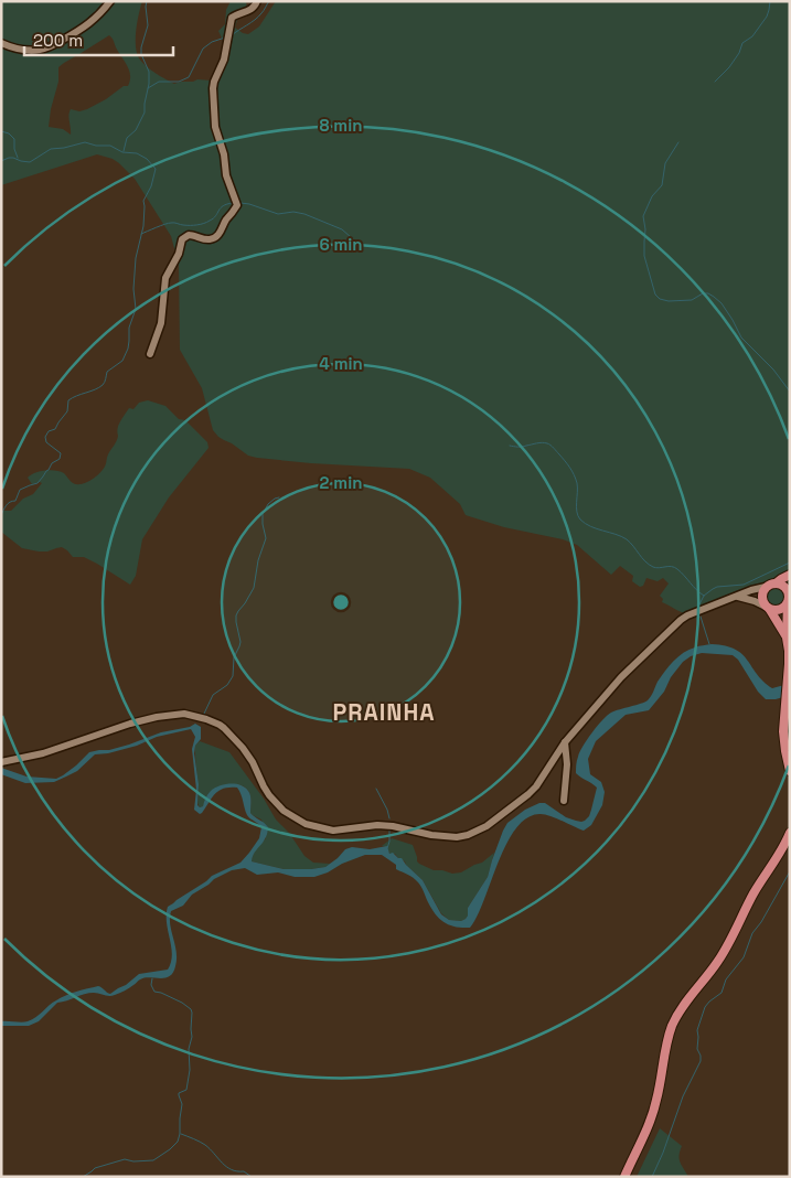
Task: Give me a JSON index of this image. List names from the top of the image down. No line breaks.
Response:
{"districts":["PRAINHA"],"scale_bar":"200 m","rings":["8 min","6 min","4 min","2 min"]}
